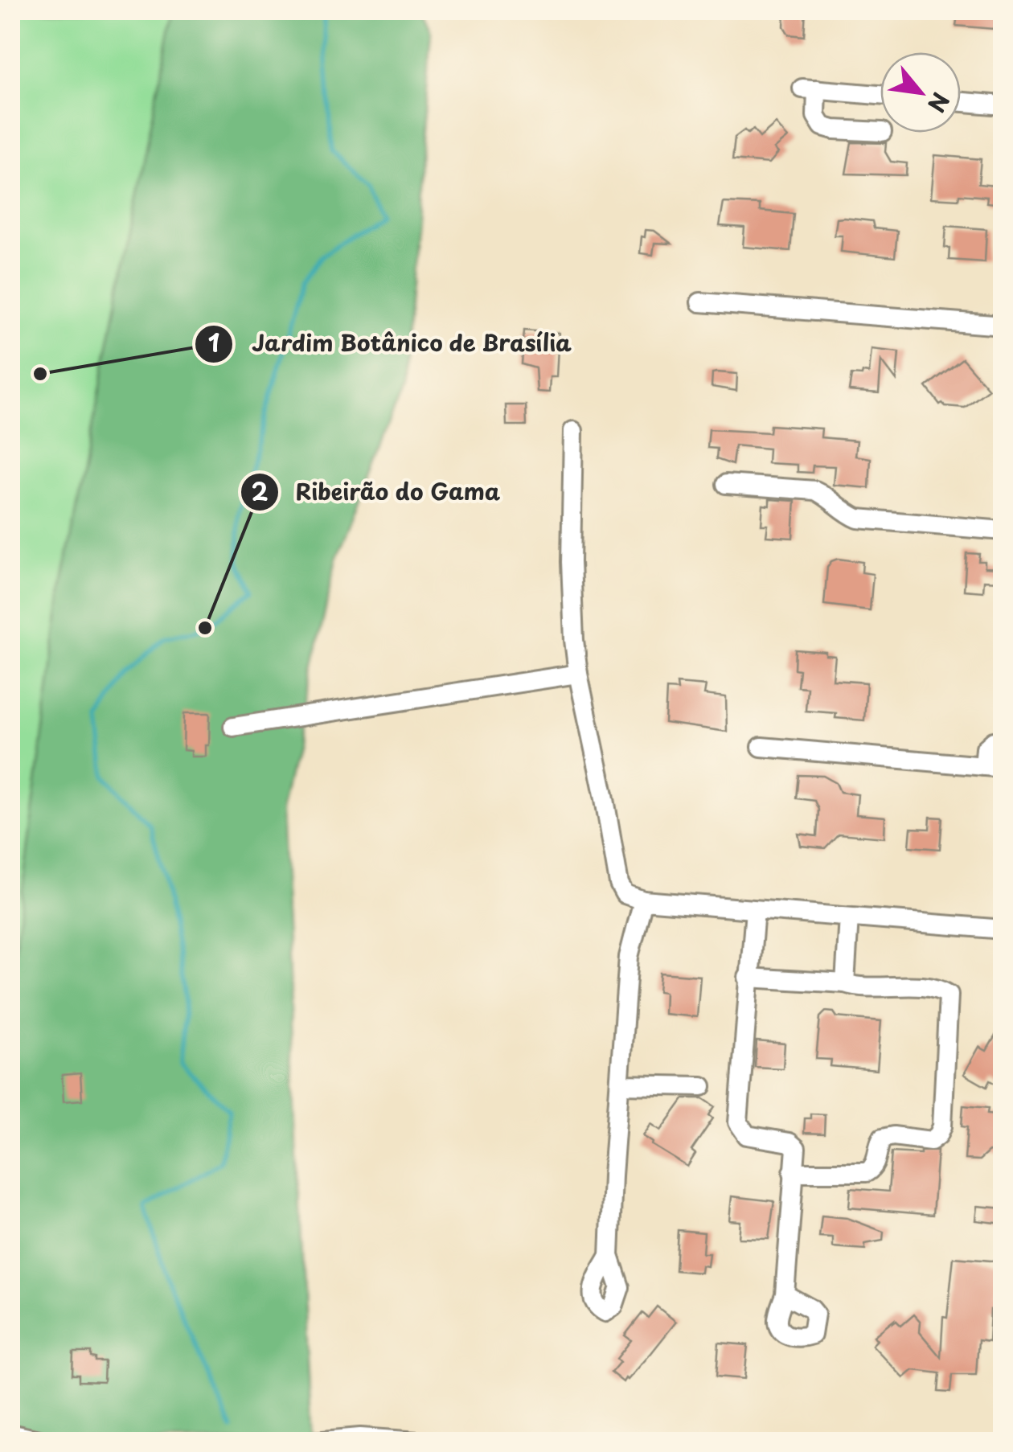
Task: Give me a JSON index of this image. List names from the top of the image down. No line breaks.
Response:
{"places":["Jardim Botânico de Brasília","Ribeirão do Gama"],"north":"bottom right"}
